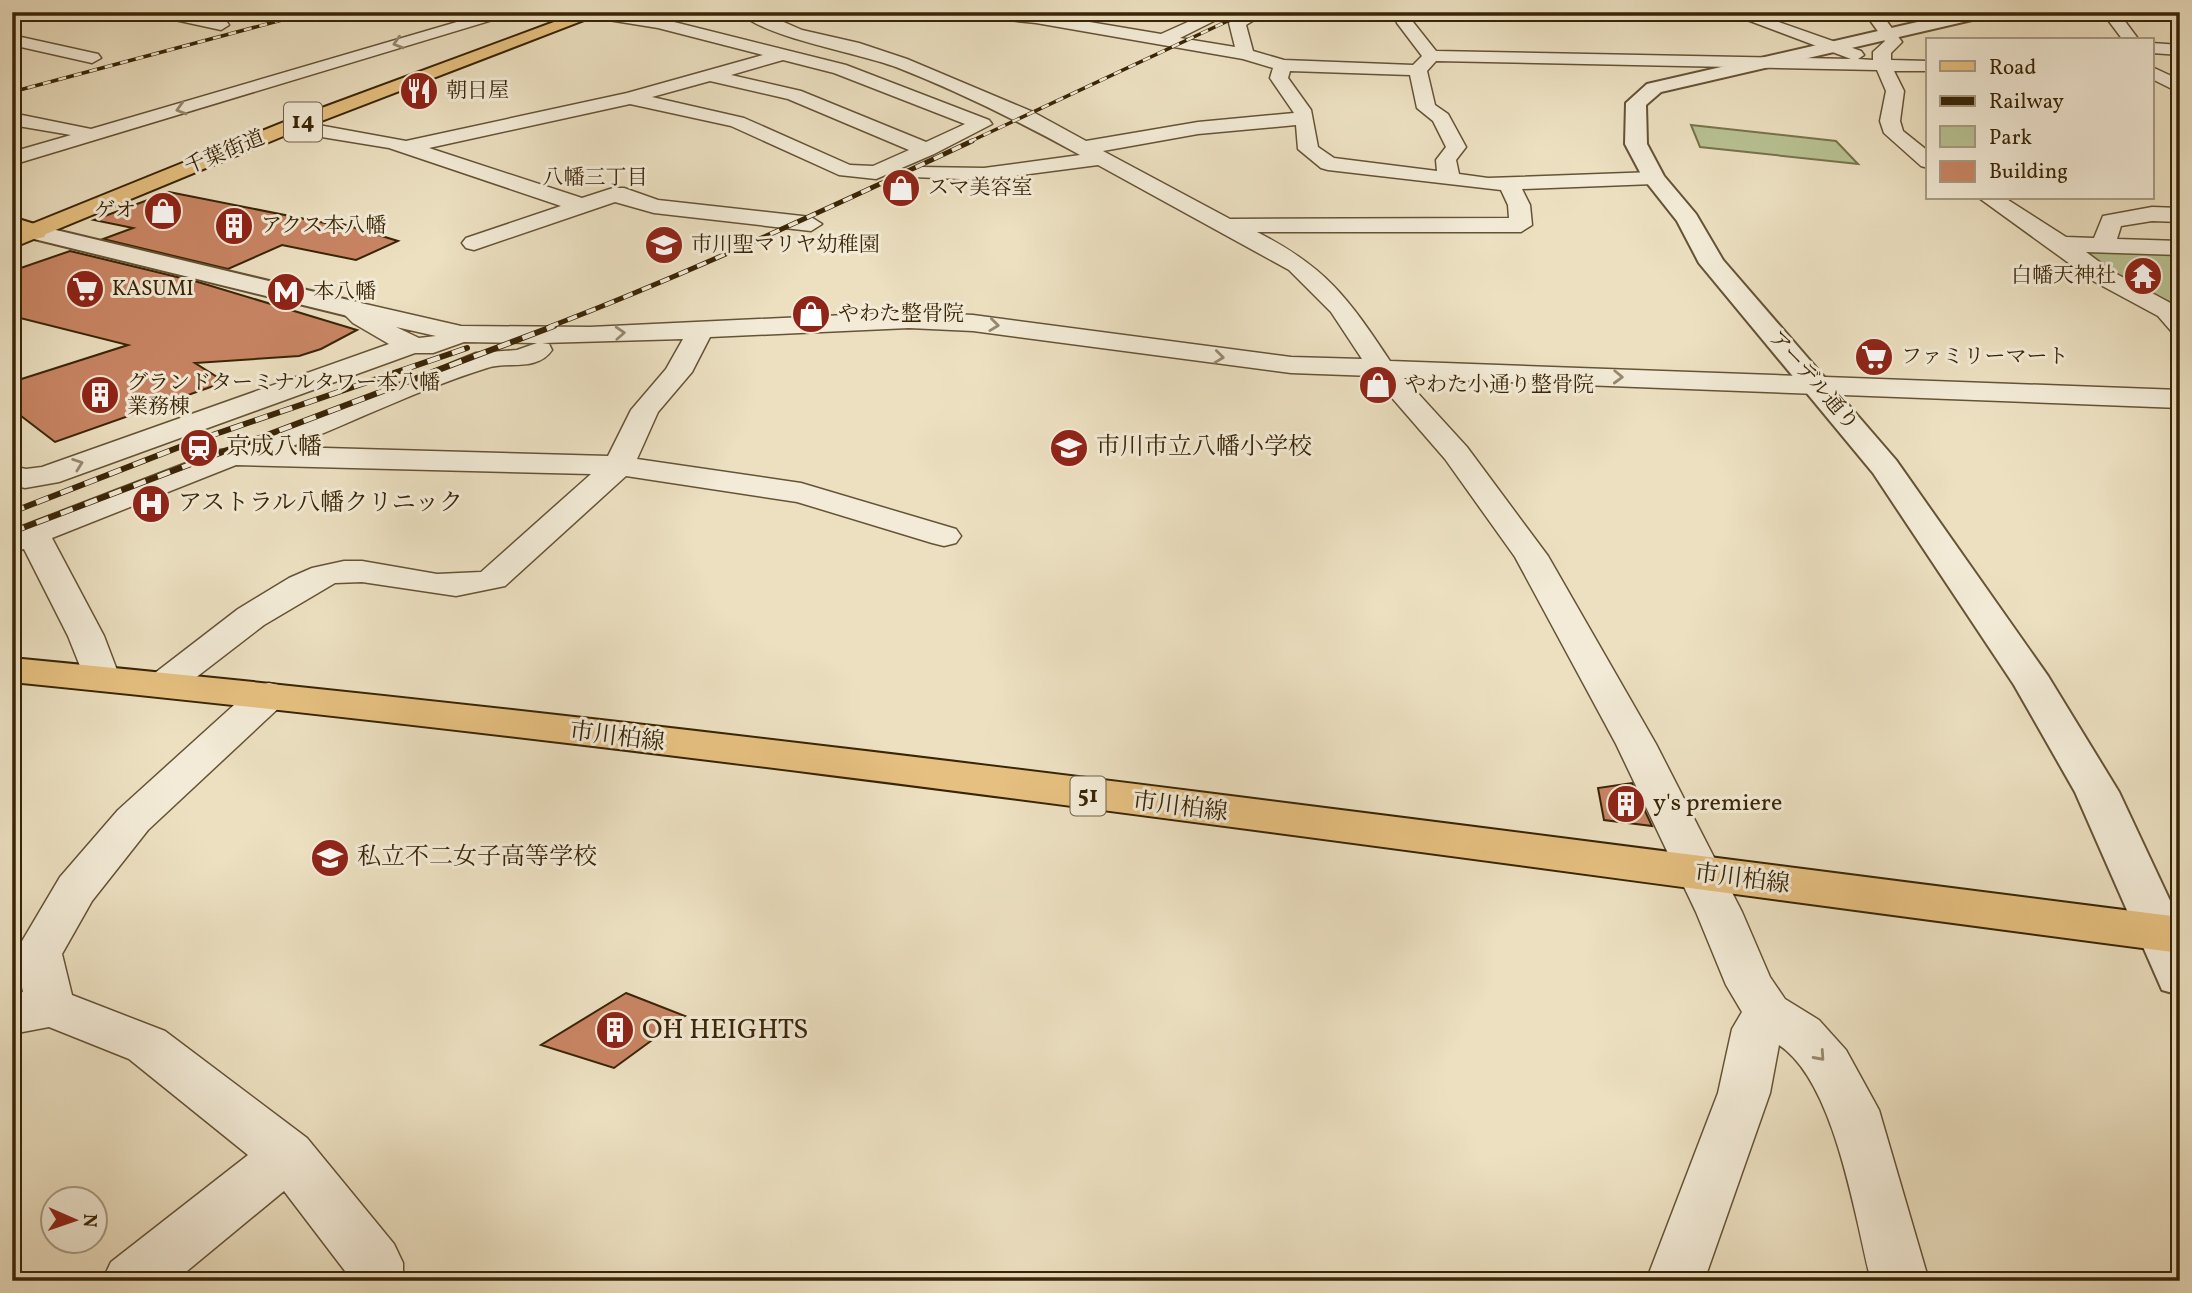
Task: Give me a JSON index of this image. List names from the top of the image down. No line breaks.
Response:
{"streets":{"main road":["14","千葉街道","市川柏線","51"],"street":["アーデル通り"]},"crossings":[["アーデル通り","市川柏線"]],"districts":["八幡三丁目"],"places":{"restaurant":["朝日屋"],"shop":["スマ美容室","ゲオ","やわた整骨院","やわた小通り整骨院"],"building":["アクス本八幡","グランドターミナルタワー本八幡 業務棟","y's premiere","OH HEIGHTS"],"school or university":["市川聖マリヤ幼稚園","市川市立八幡小学校","私立不二女子高等学校"],"temple":["白幡天神社"],"supermarket":["KASUMI","ファミリーマート"],"metro station":["本八幡"],"station":["京成八幡"],"hospital":["アストラル八幡クリニック"]},"legend":["Road","Railway","Park","Building"],"north":"right"}
